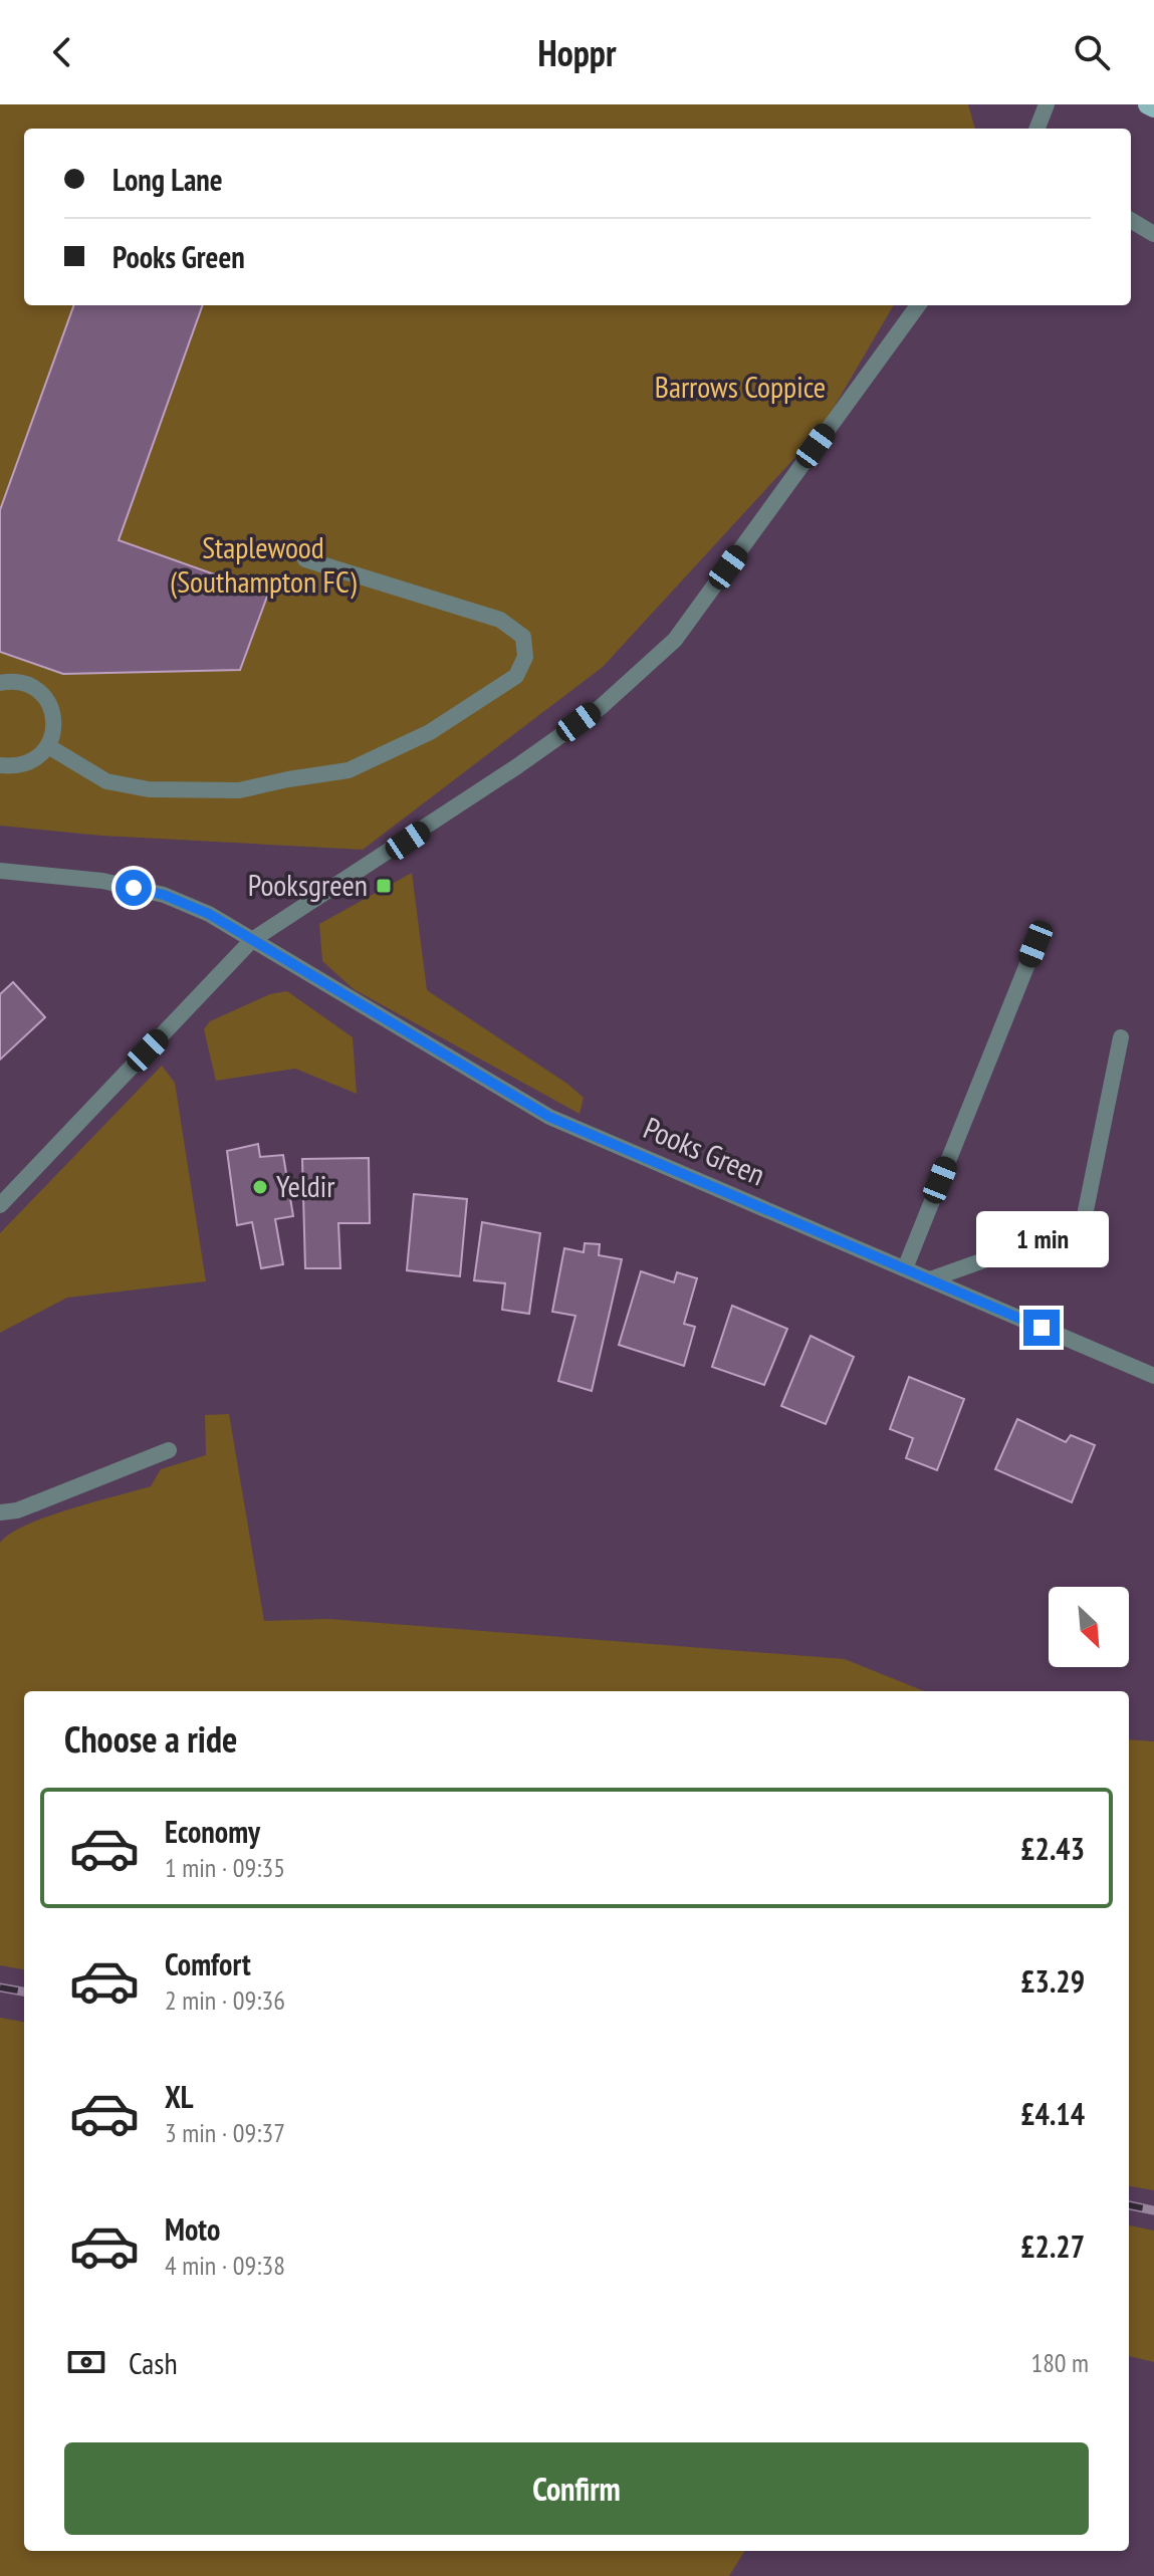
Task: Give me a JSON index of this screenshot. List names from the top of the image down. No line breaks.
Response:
{"streets":{"street":["Pooks Green"]},"parks":["Barrows Coppice","Staplewood (Southampton FC)"],"places":{"transit":["Pooksgreen"],"other":["Yeldir"]},"north":"bottom right","page":{"header":"Hoppr","banner":["Long Lane","Pooks Green"],"bubble":"1 min","heading":"Choose a ride","list":[{"name":"Economy","note":"1 min · 09:35","value":"£2.43"},{"name":"Comfort","note":"2 min · 09:36","value":"£3.29"},{"name":"XL","note":"3 min · 09:37","value":"£4.14"},{"name":"Moto","note":"4 min · 09:38","value":"£2.27"}],"pay":["Cash","180 m"],"buttons":"Confirm"}}
